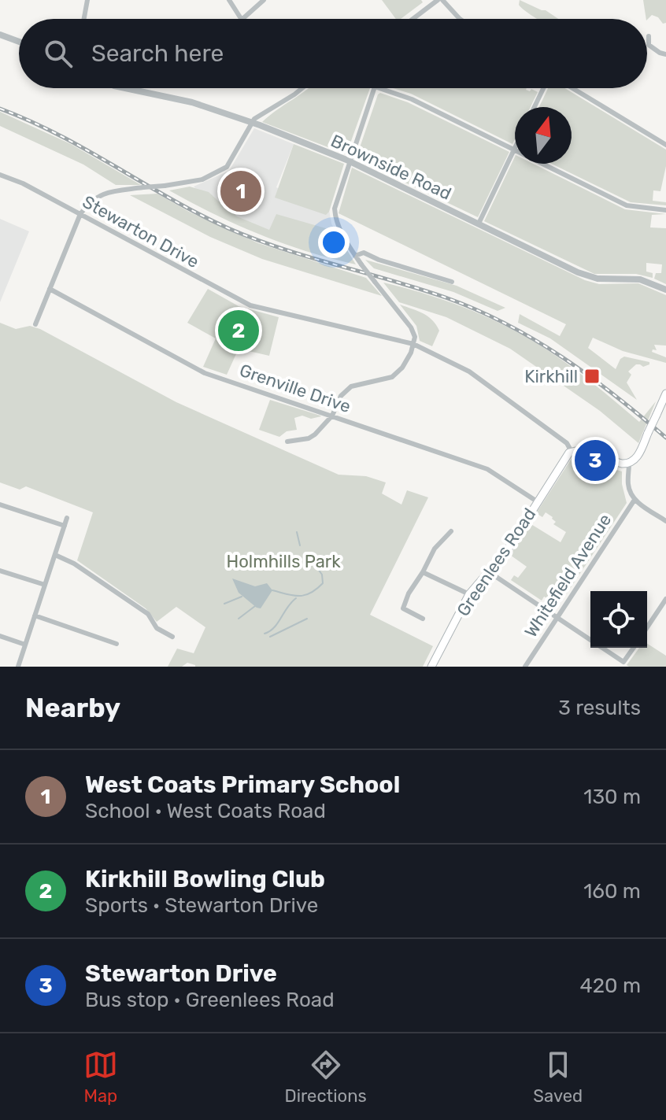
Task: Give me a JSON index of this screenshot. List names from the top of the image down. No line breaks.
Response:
{"streets":{"main road":["Greenlees Road"],"street":["Brownside Road","Stewarton Drive","Grenville Drive","Whitefield Avenue"]},"crossings":[["Stewarton Drive","Greenlees Road"],["Grenville Drive","Greenlees Road"]],"parks":["Holmhills Park"],"places":{"transit":["Kirkhill"]},"north":"top","page":{"search":"Search here","pins":["1","2","3"],"heading":["Nearby","3 results"],"list":[{"mark":"1","name":"West Coats Primary School","note":"School · West Coats Road","value":"130 m"},{"mark":"2","name":"Kirkhill Bowling Club","note":"Sports · Stewarton Drive","value":"160 m"},{"mark":"3","name":"Stewarton Drive","note":"Bus stop · Greenlees Road","value":"420 m"}],"nav":["Map","Directions","Saved"]}}
